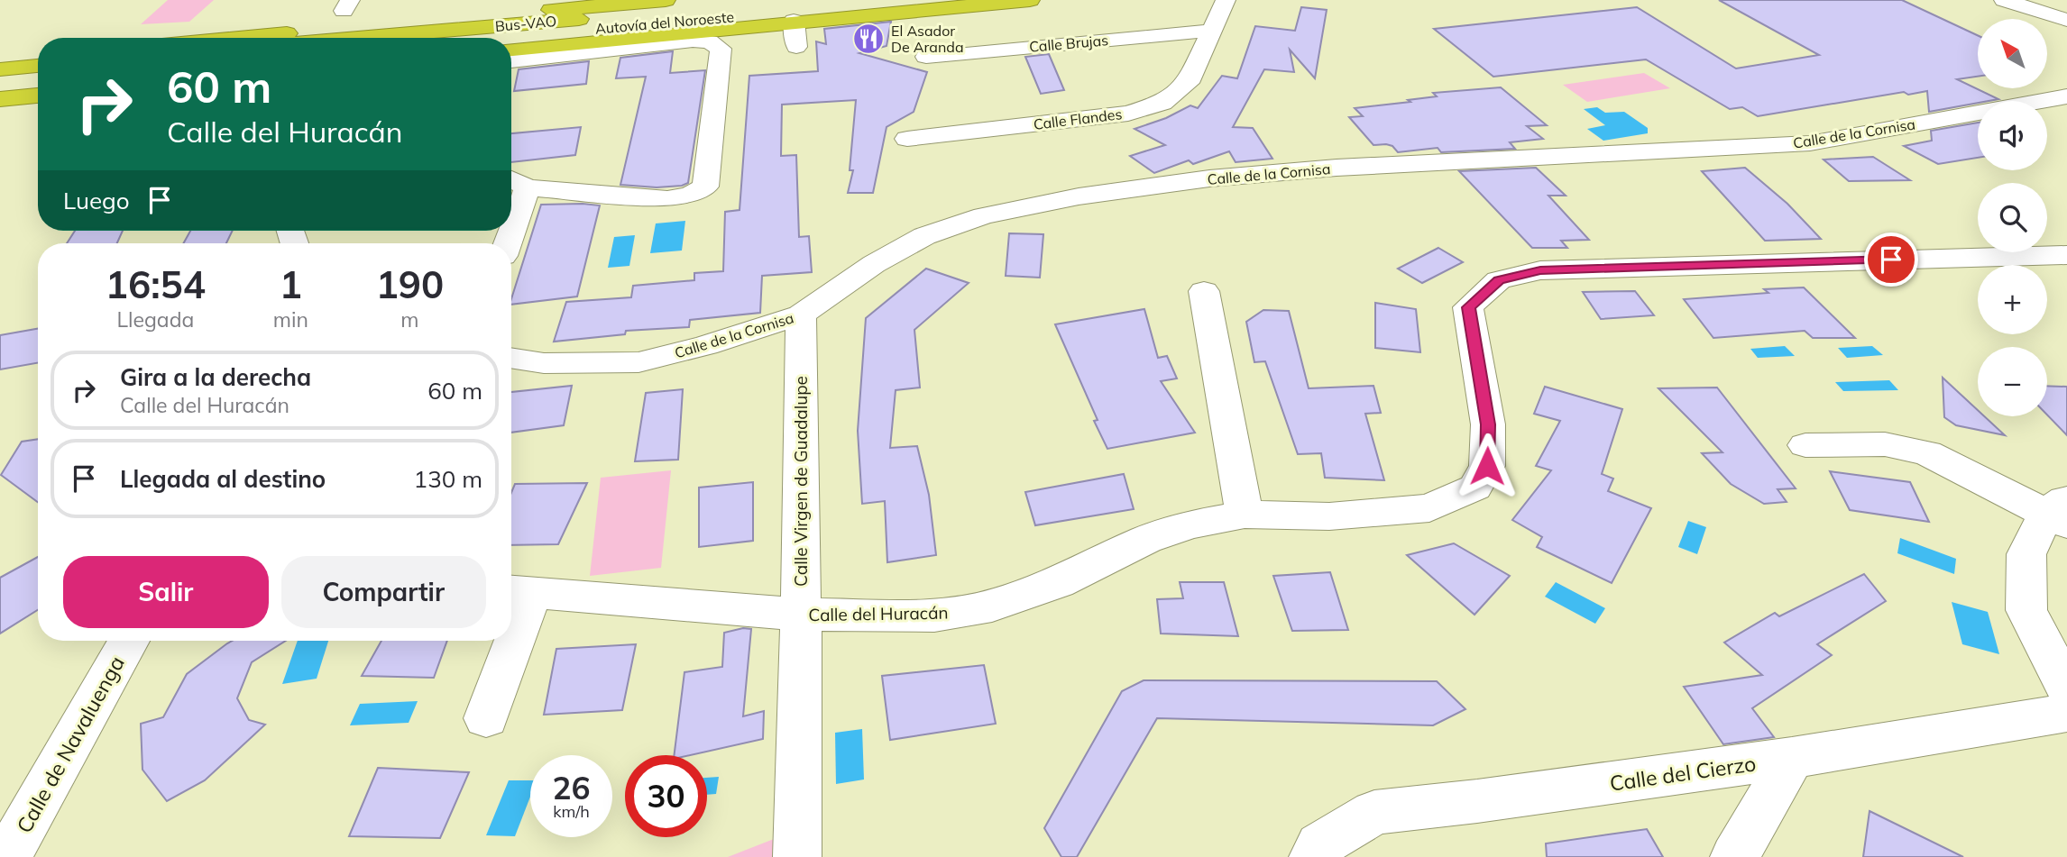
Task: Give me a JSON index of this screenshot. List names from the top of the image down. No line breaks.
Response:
{"streets":{"highway":["Autovía del Noroeste","Bus-VAO"],"street":["Calle Brujas","Calle Flandes","Calle de la Cornisa","Calle Virgen de Guadalupe","Calle del Huracán","Calle de Navaluenga","Calle del Cierzo"]},"crossings":[["Autovía del Noroeste","Bus-VAO"],["Calle Brujas","Calle Flandes"],["Calle de la Cornisa","Calle Virgen de Guadalupe"],["Calle Virgen de Guadalupe","Calle del Huracán"]],"places":{"restaurant":["El Asador De Aranda"]},"north":"top left","page":{"map_buttons":["+","−"],"turn":["60 m","Calle del Huracán"],"then":"Luego","eta":["16:54","Llegada","1","min","190","m"],"list":[{"name":"Gira a la derecha","note":"Calle del Huracán","value":"60 m"},{"name":"Llegada al destino","value":"130 m"}],"buttons":["Salir","Compartir"],"speed":"26 km/h","limit":"30"}}
